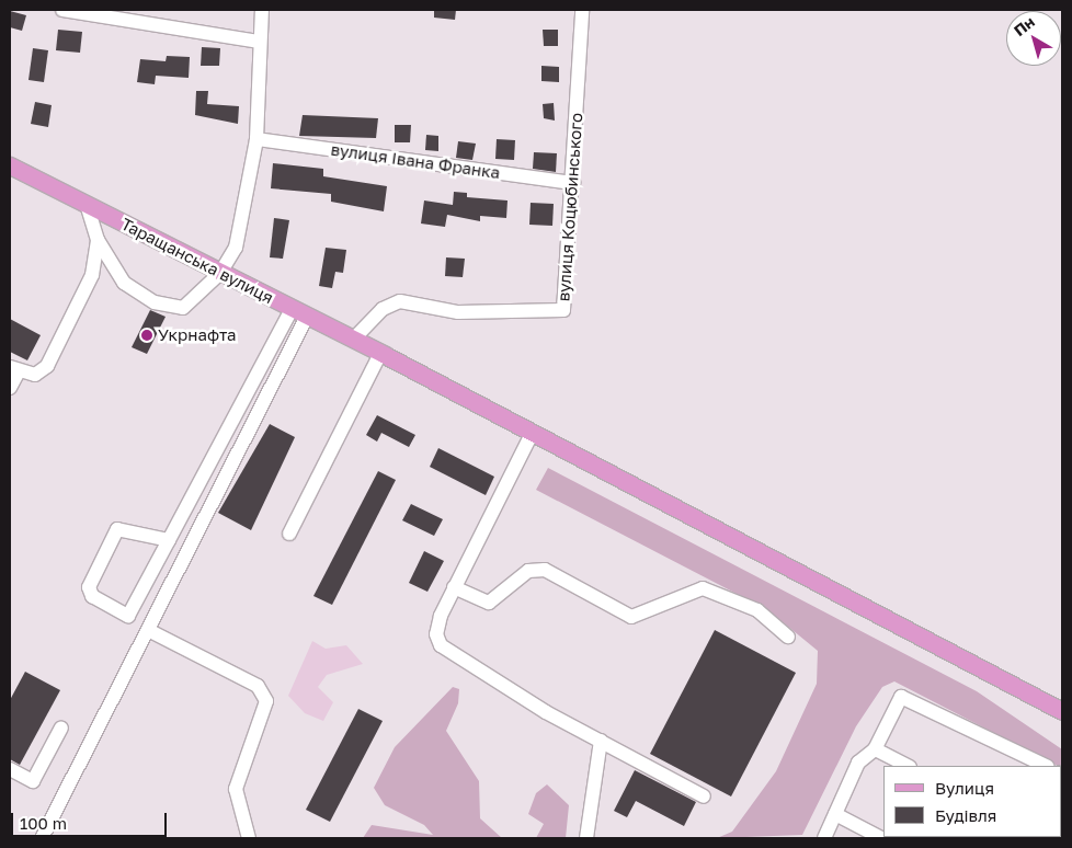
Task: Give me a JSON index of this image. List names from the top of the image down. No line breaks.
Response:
{"streets":{"main road":["Таращанська вулиця"],"street":["вулиця Івана Франка","вулиця Коцюбинського"]},"crossings":[["вулиця Івана Франка","вулиця Коцюбинського"],["вулиця Коцюбинського","Таращанська вулиця"]],"places":["Укрнафта"],"legend":["Вулиця","Будівля"],"scale_bar":"100 m","north":"top left"}
